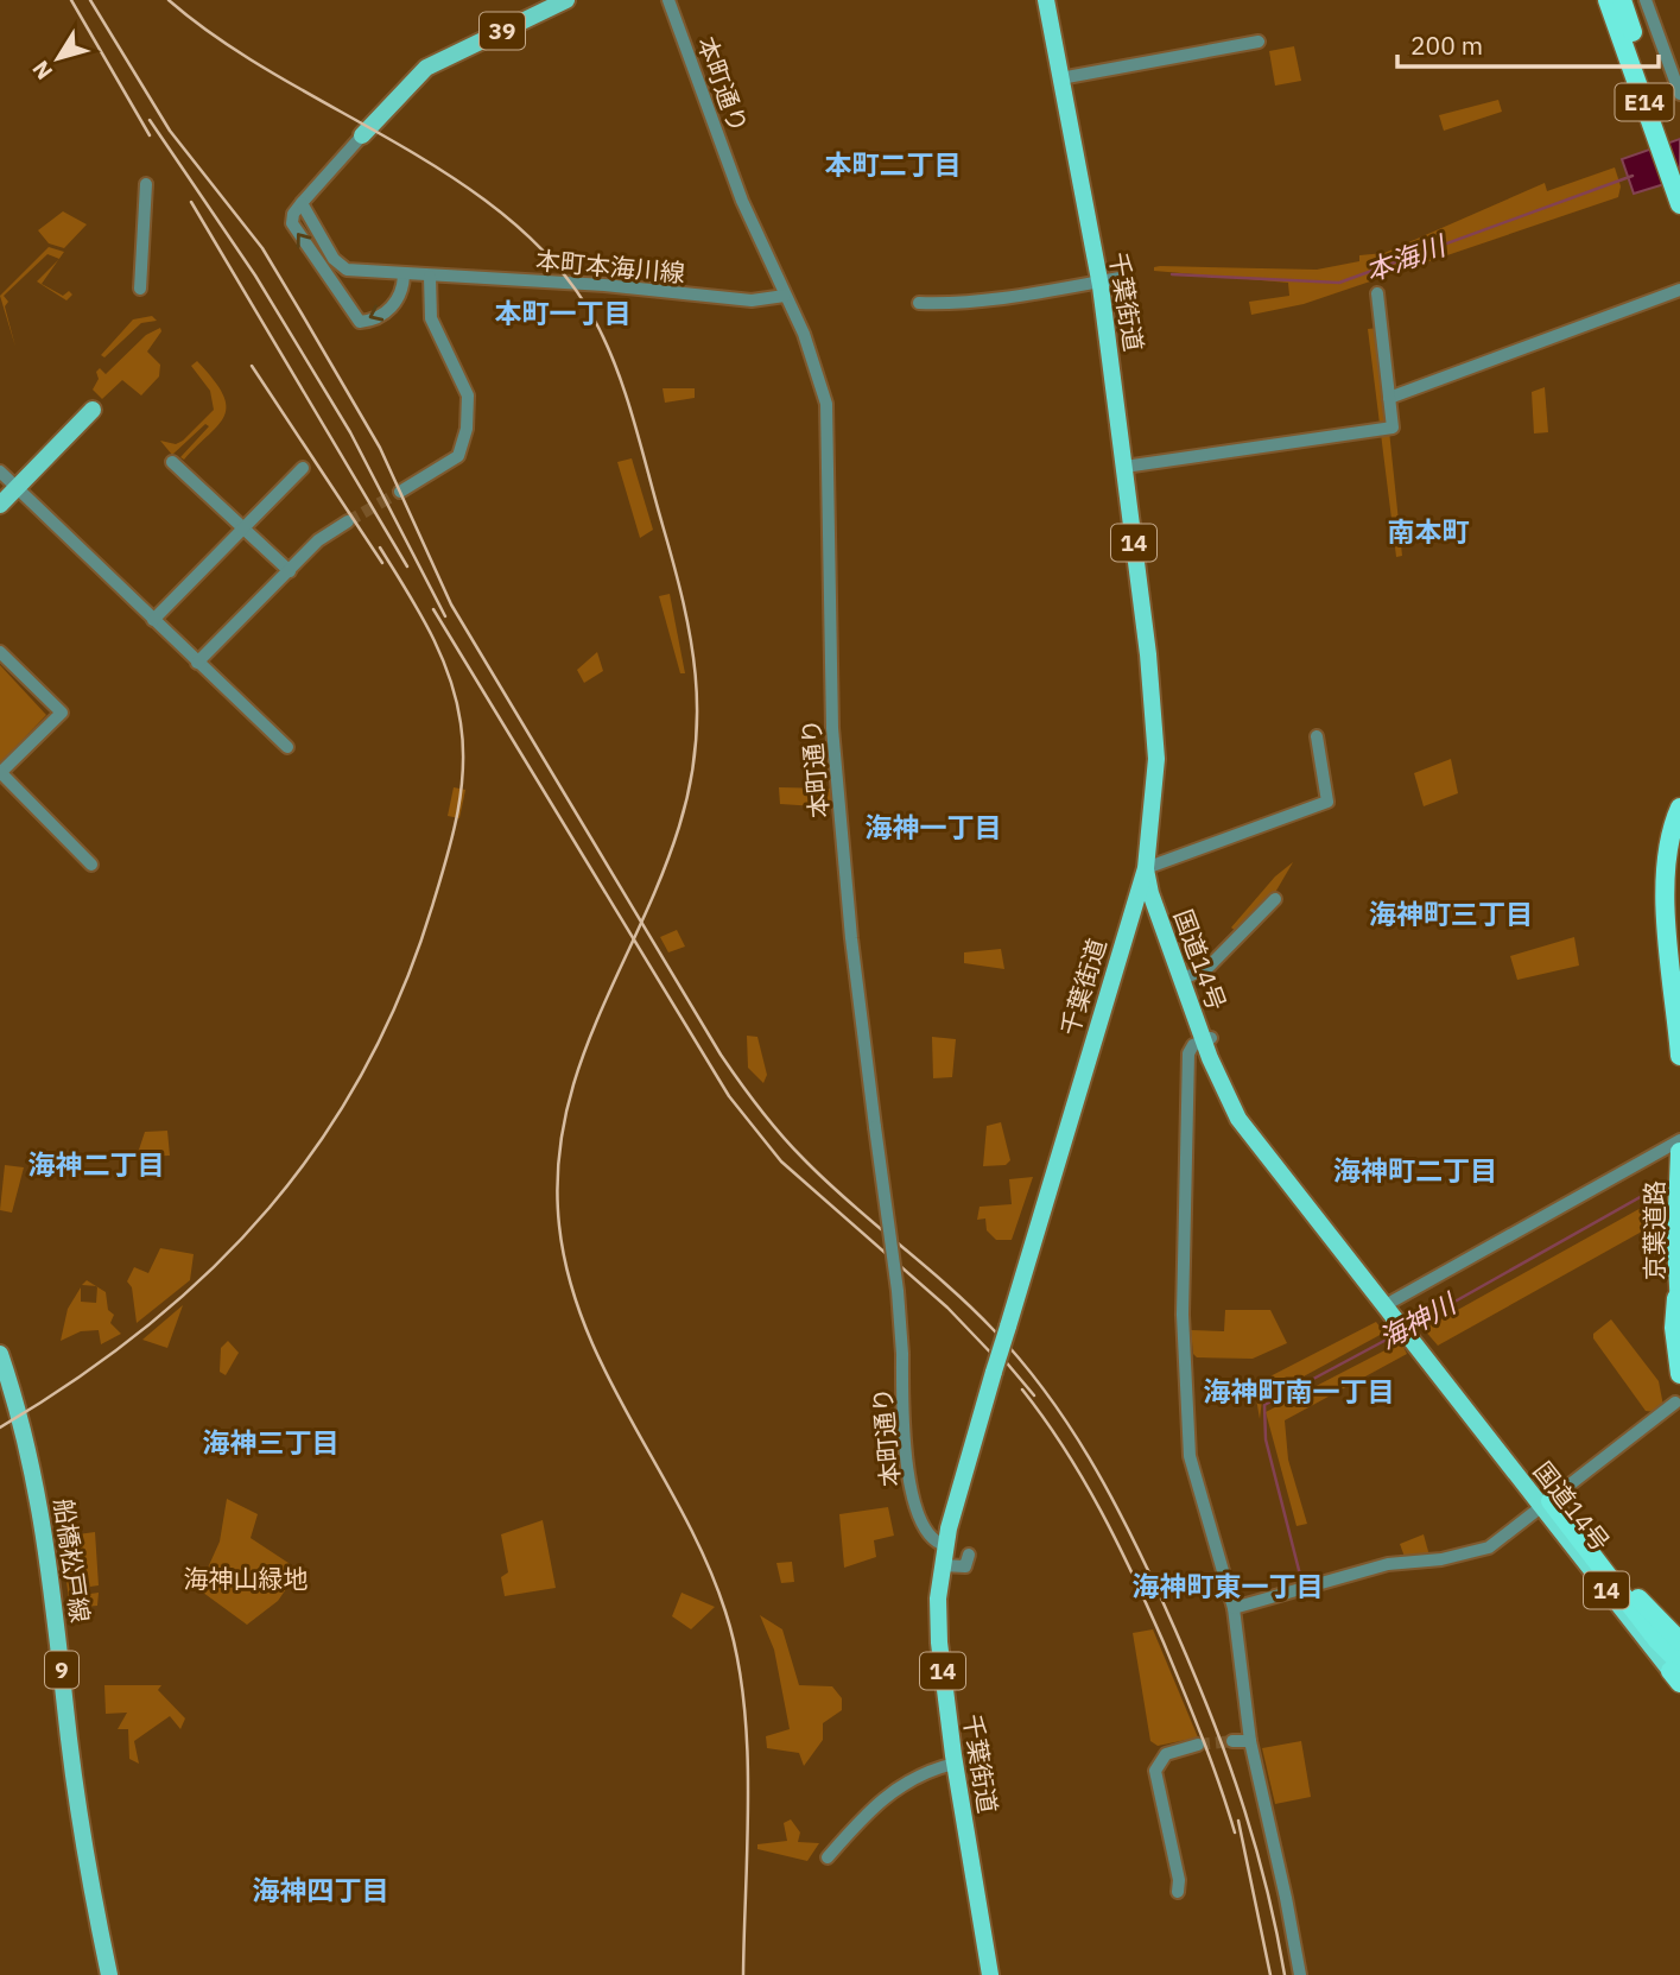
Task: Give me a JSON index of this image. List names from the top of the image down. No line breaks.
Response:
{"streets":{"highway":["E14","千葉街道","14","国道14号","京葉道路"],"main road":["39","船橋松戸線","9"],"street":["本町通り","本町本海川線"]},"crossings":[["本町通り","本町本海川線"],["本町通り","千葉街道"],["千葉街道","国道14号"],["14","国道14号"]],"districts":["本町二丁目","本町一丁目","南本町","海神一丁目","海神町三丁目","海神二丁目","海神町二丁目","海神町南一丁目","海神三丁目","海神町東一丁目","海神四丁目"],"water":["本海川","海神川"],"parks":["海神山緑地"],"scale_bar":"200 m","north":"bottom left"}
